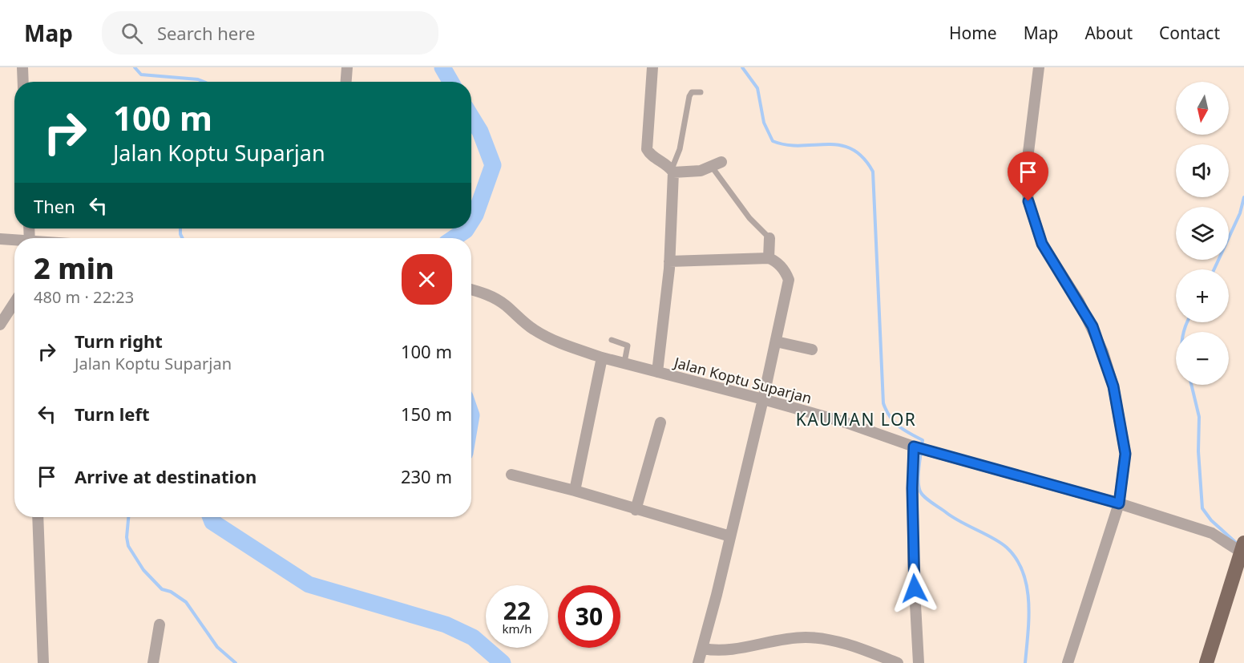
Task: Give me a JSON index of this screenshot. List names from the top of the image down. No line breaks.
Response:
{"streets":{"street":["Jalan Koptu Suparjan"]},"districts":["KAUMAN LOR"],"north":"bottom","page":{"header":"Map","search":"Search here","nav":["Home","Map","About","Contact"],"map_buttons":["+","−"],"turn":["100 m","Jalan Koptu Suparjan"],"then":"Then","heading":["2 min","480 m · 22:23"],"list":[{"name":"Turn right","note":"Jalan Koptu Suparjan","value":"100 m"},{"name":"Turn left","value":"150 m"},{"name":"Arrive at destination","value":"230 m"}],"speed":"22 km/h","limit":"30"}}
